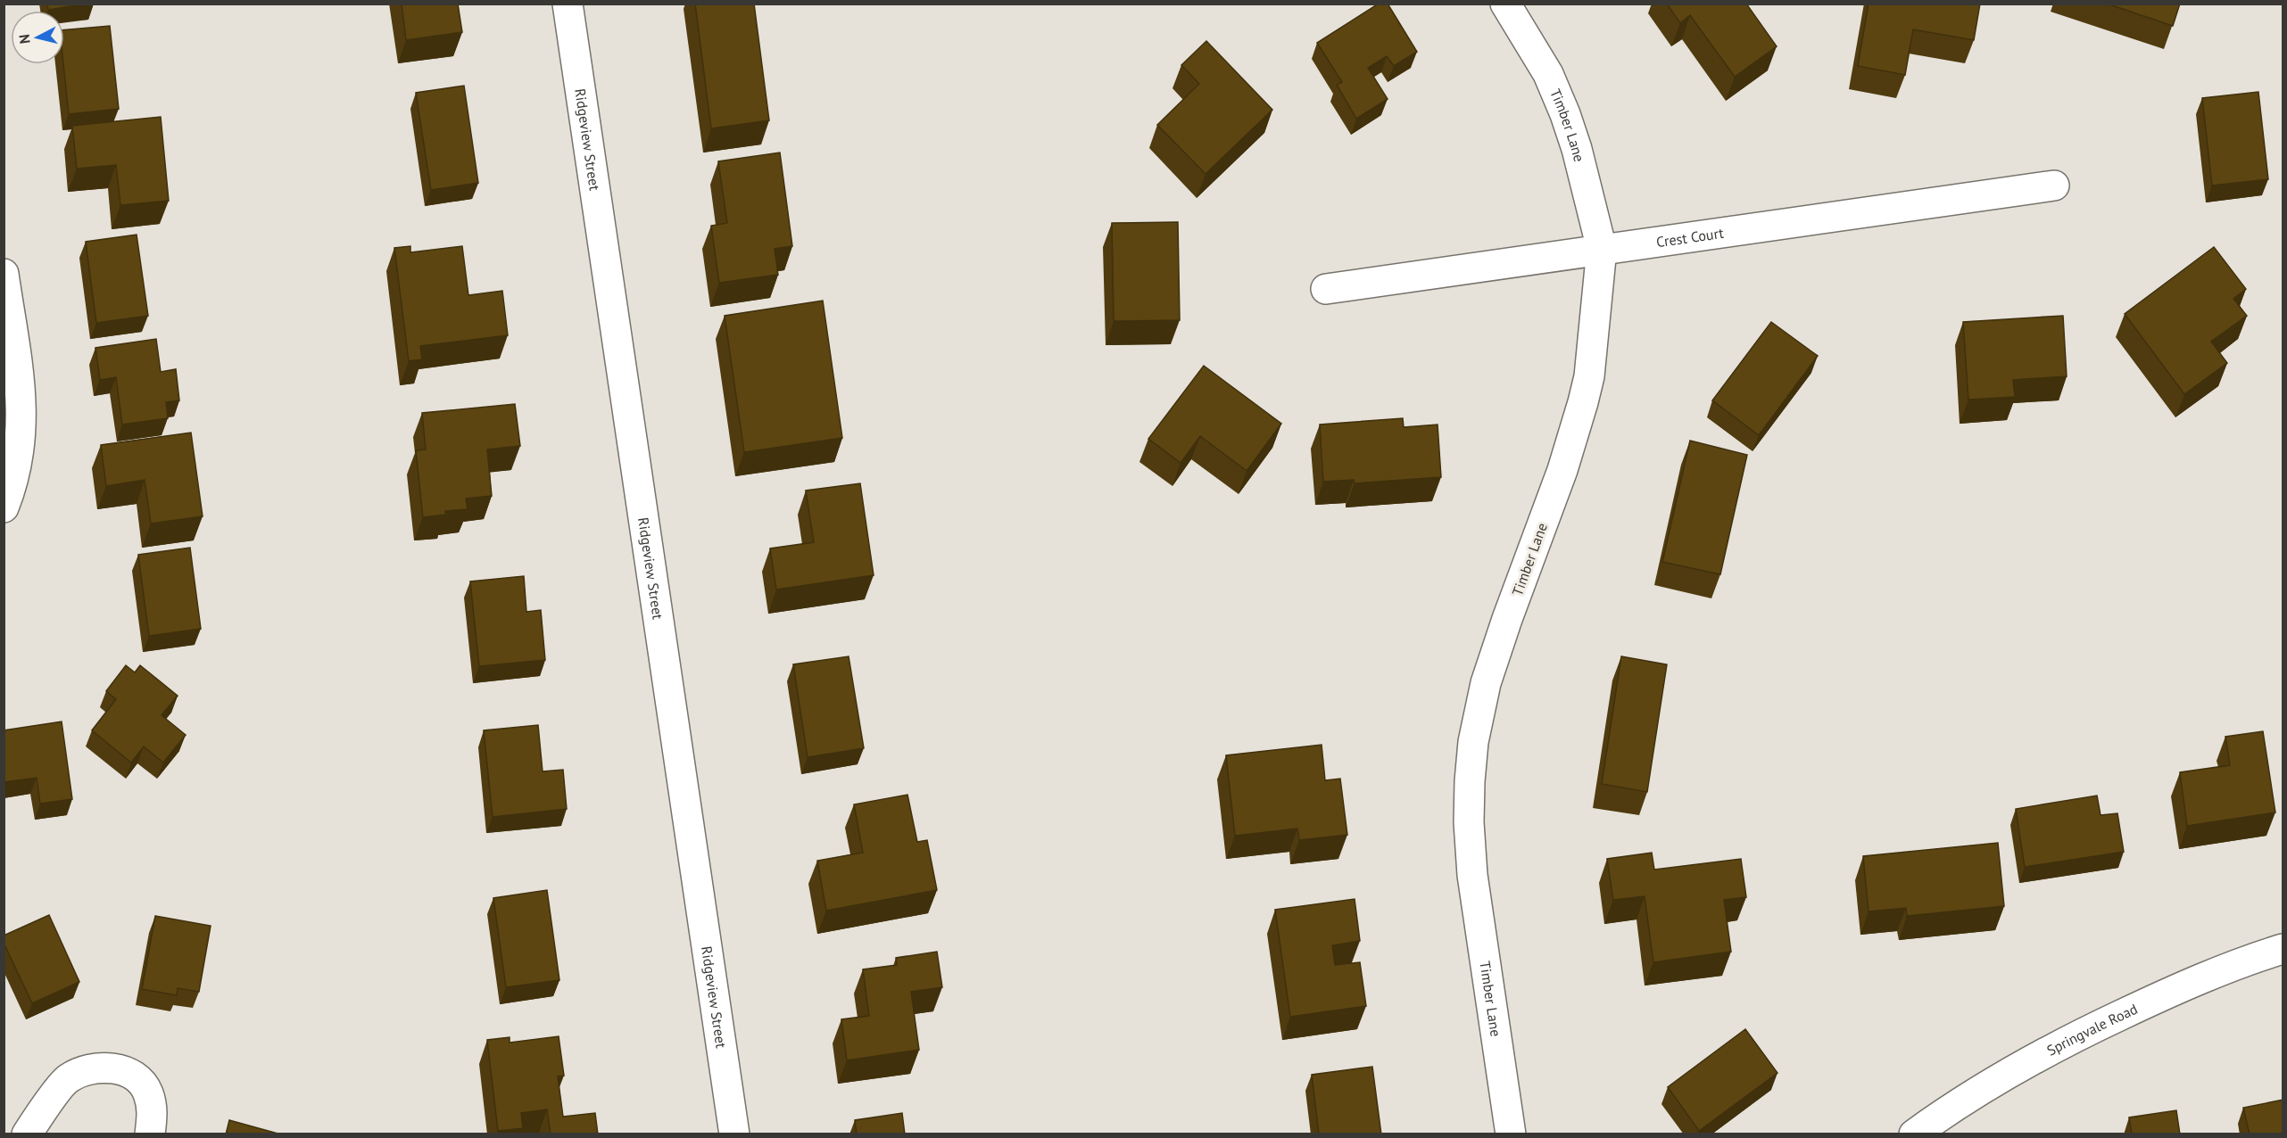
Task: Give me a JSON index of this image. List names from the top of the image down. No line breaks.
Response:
{"streets":{"street":["Timber Lane","Ridgeview Street","Crest Court","Springvale Road"]},"crossings":[["Timber Lane","Crest Court"]],"north":"left"}
